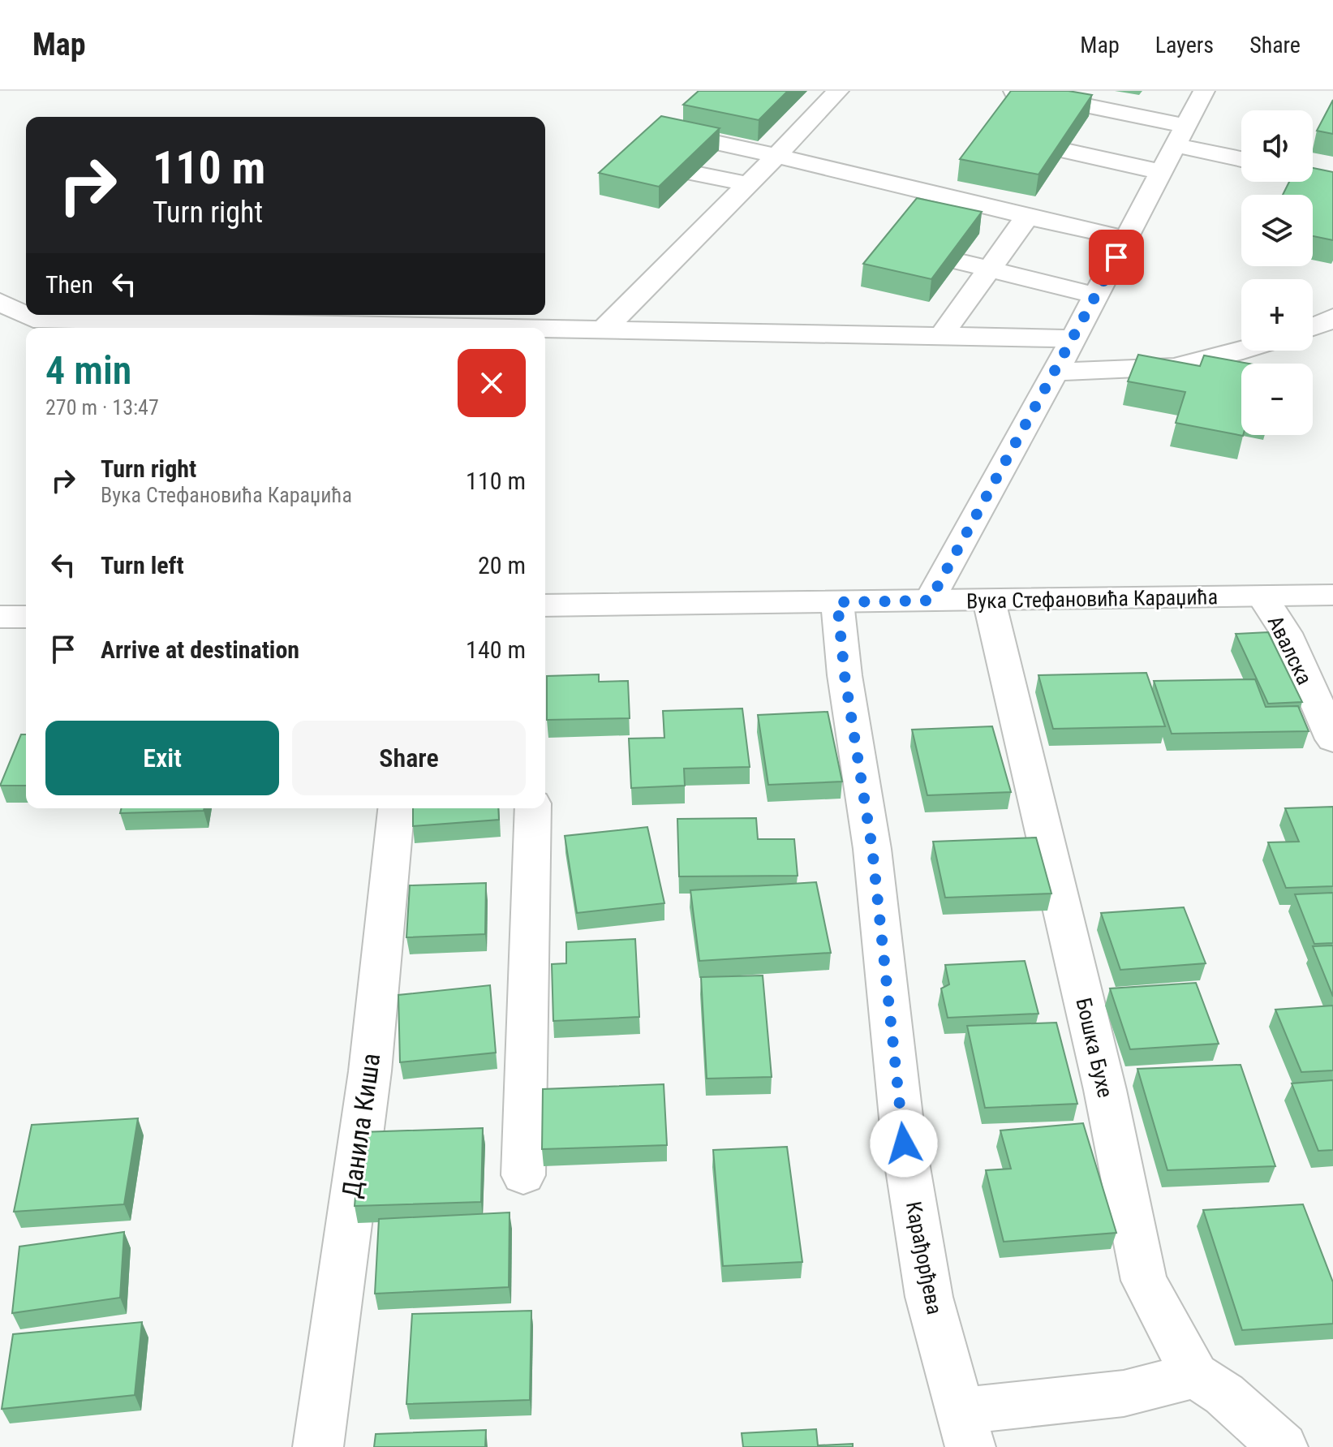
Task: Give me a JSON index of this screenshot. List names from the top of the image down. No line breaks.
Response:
{"streets":{"street":["Вука Стефановића Караџића","Авалска","Бошка Бухе","Данила Киша","Карађорђева"]},"crossings":[["Вука Стефановића Караџића","Авалска"],["Вука Стефановића Караџића","Бошка Бухе"],["Вука Стефановића Караџића","Карађорђева"]],"page":{"header":"Map","nav":["Map","Layers","Share"],"map_buttons":["+","−"],"turn":["110 m","Turn right"],"then":"Then","heading":["4 min","270 m · 13:47"],"list":[{"name":"Turn right","note":"Вука Стефановића Караџића","value":"110 m"},{"name":"Turn left","value":"20 m"},{"name":"Arrive at destination","value":"140 m"}],"buttons":["Exit","Share"]}}
